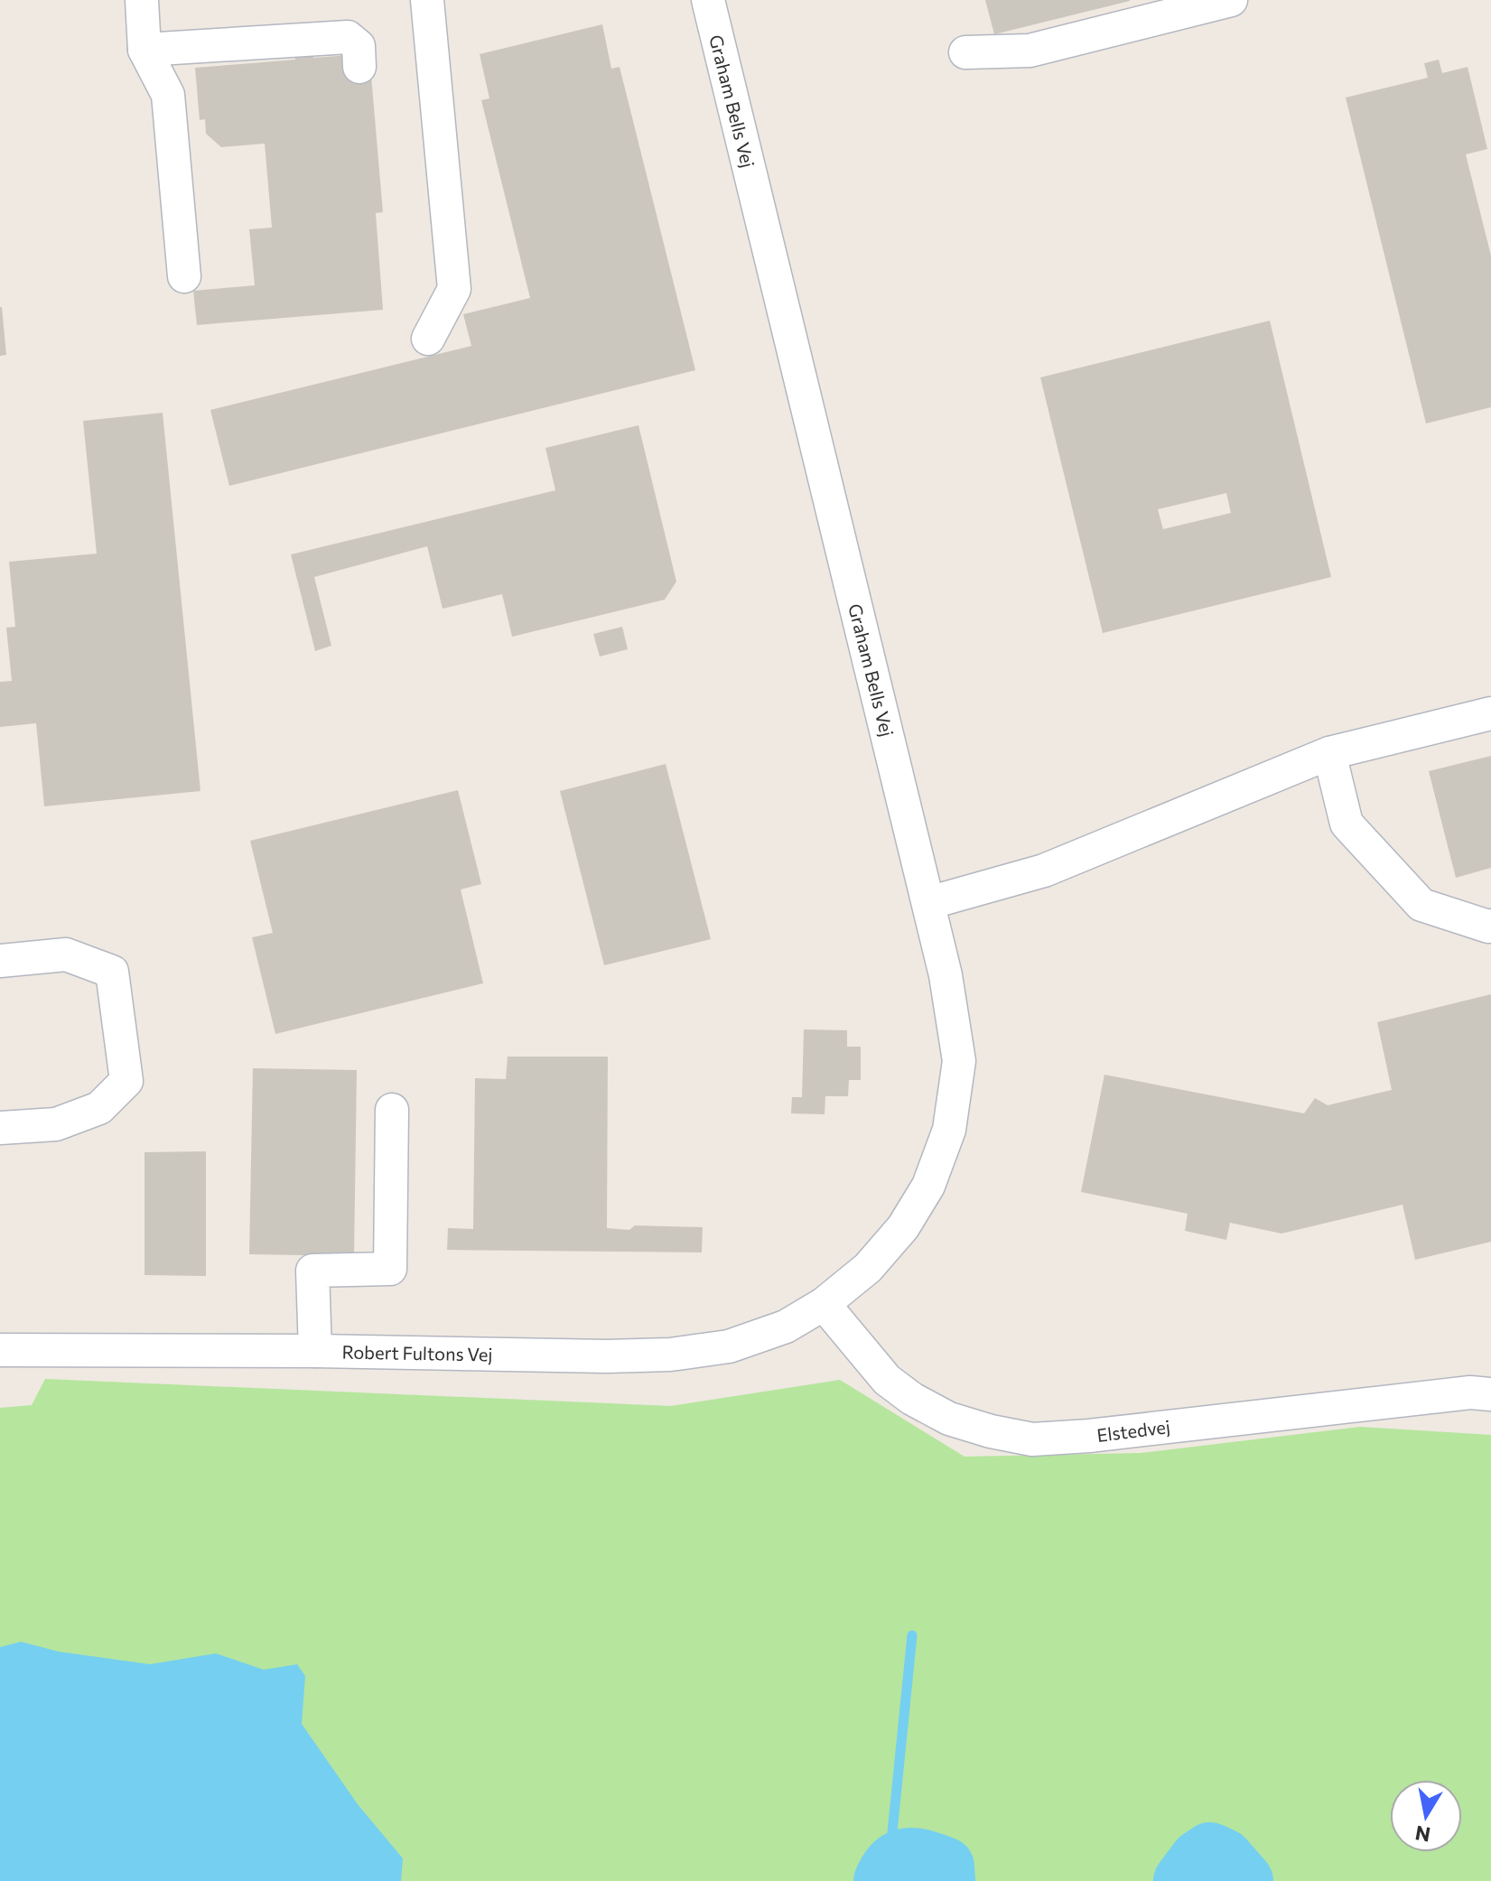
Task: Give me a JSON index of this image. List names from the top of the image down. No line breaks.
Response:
{"streets":{"street":["Graham Bells Vej","Robert Fultons Vej","Elstedvej"]},"crossings":[["Graham Bells Vej","Robert Fultons Vej"],["Graham Bells Vej","Elstedvej"],["Robert Fultons Vej","Elstedvej"]],"north":"bottom"}
